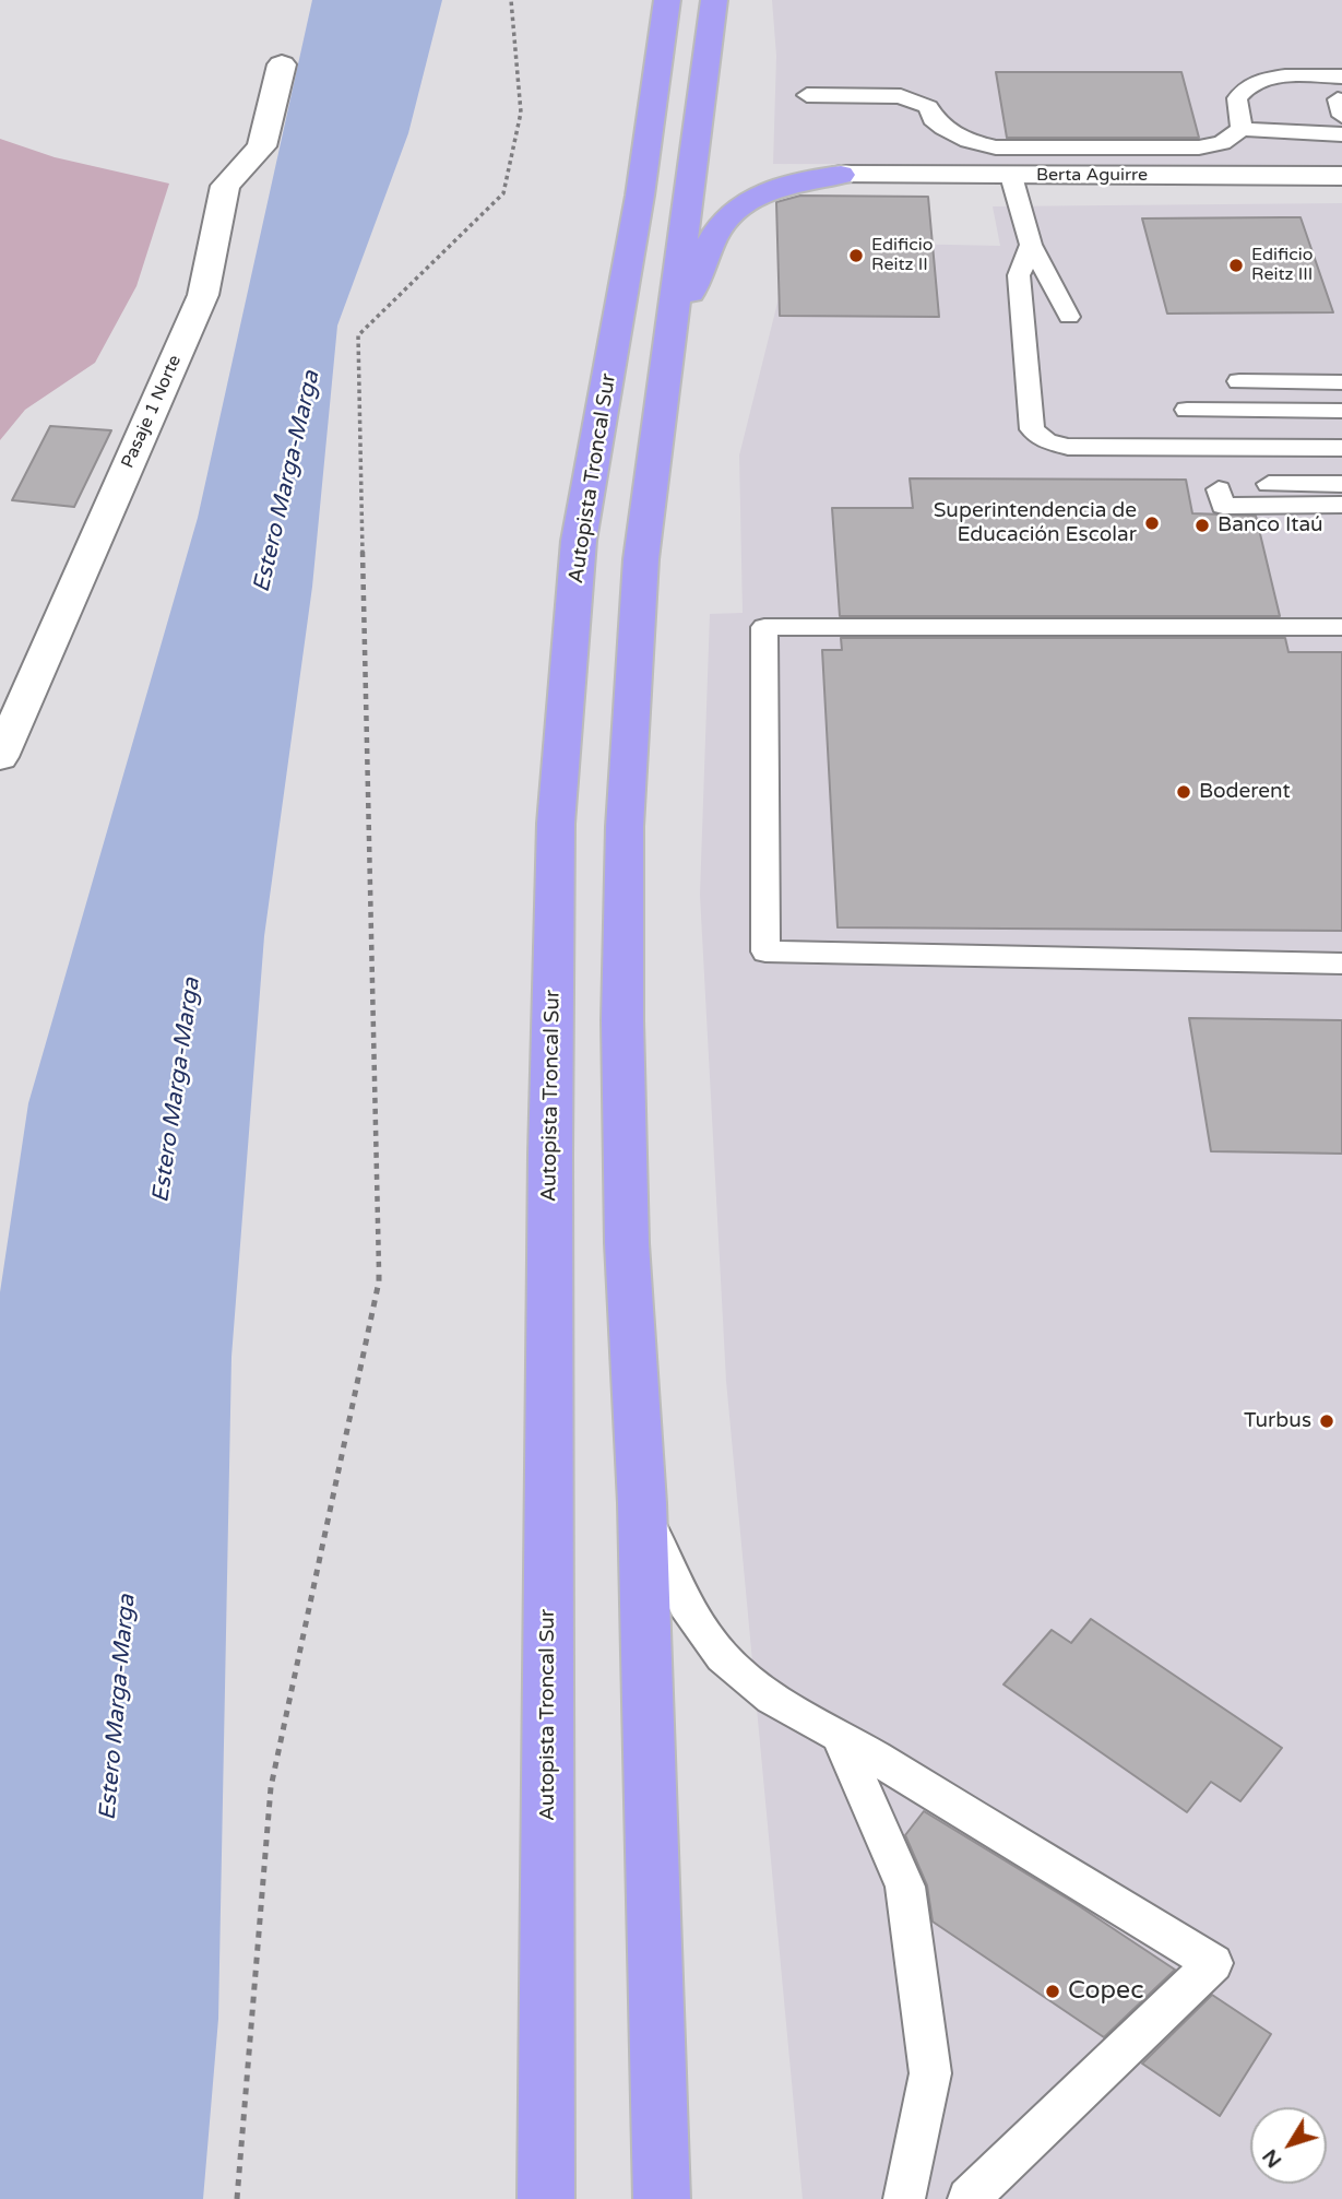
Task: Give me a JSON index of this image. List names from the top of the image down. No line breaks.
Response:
{"streets":{"highway":["Autopista Troncal Sur"],"street":["Berta Aguirre","Pasaje 1 Norte"]},"water":["Estero Marga-Marga"],"places":["Edificio Reitz II","Edificio Reitz III","Superintendencia de Educación Escolar","Banco Itaú","Boderent","Turbus","Copec"],"north":"bottom left"}
